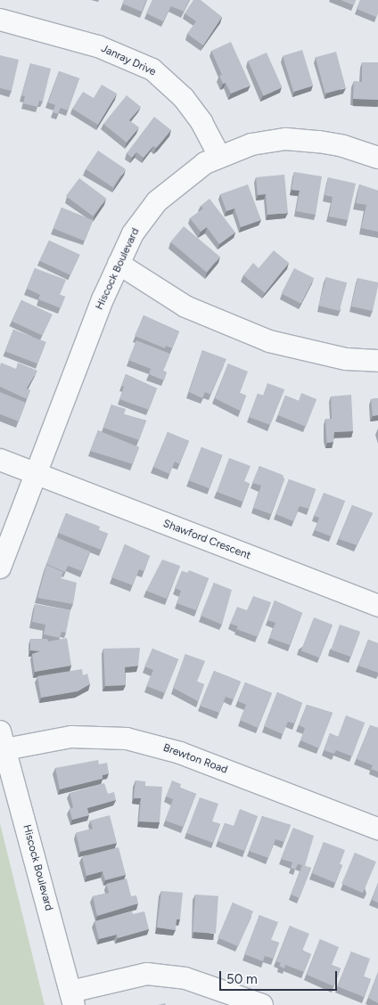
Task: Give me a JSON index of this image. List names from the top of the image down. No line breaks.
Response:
{"streets":{"street":["Janray Drive","Hiscock Boulevard","Shawford Crescent","Brewton Road"]},"crossings":[["Janray Drive","Hiscock Boulevard"],["Hiscock Boulevard","Shawford Crescent"],["Hiscock Boulevard","Brewton Road"]],"scale_bar":"50 m"}
